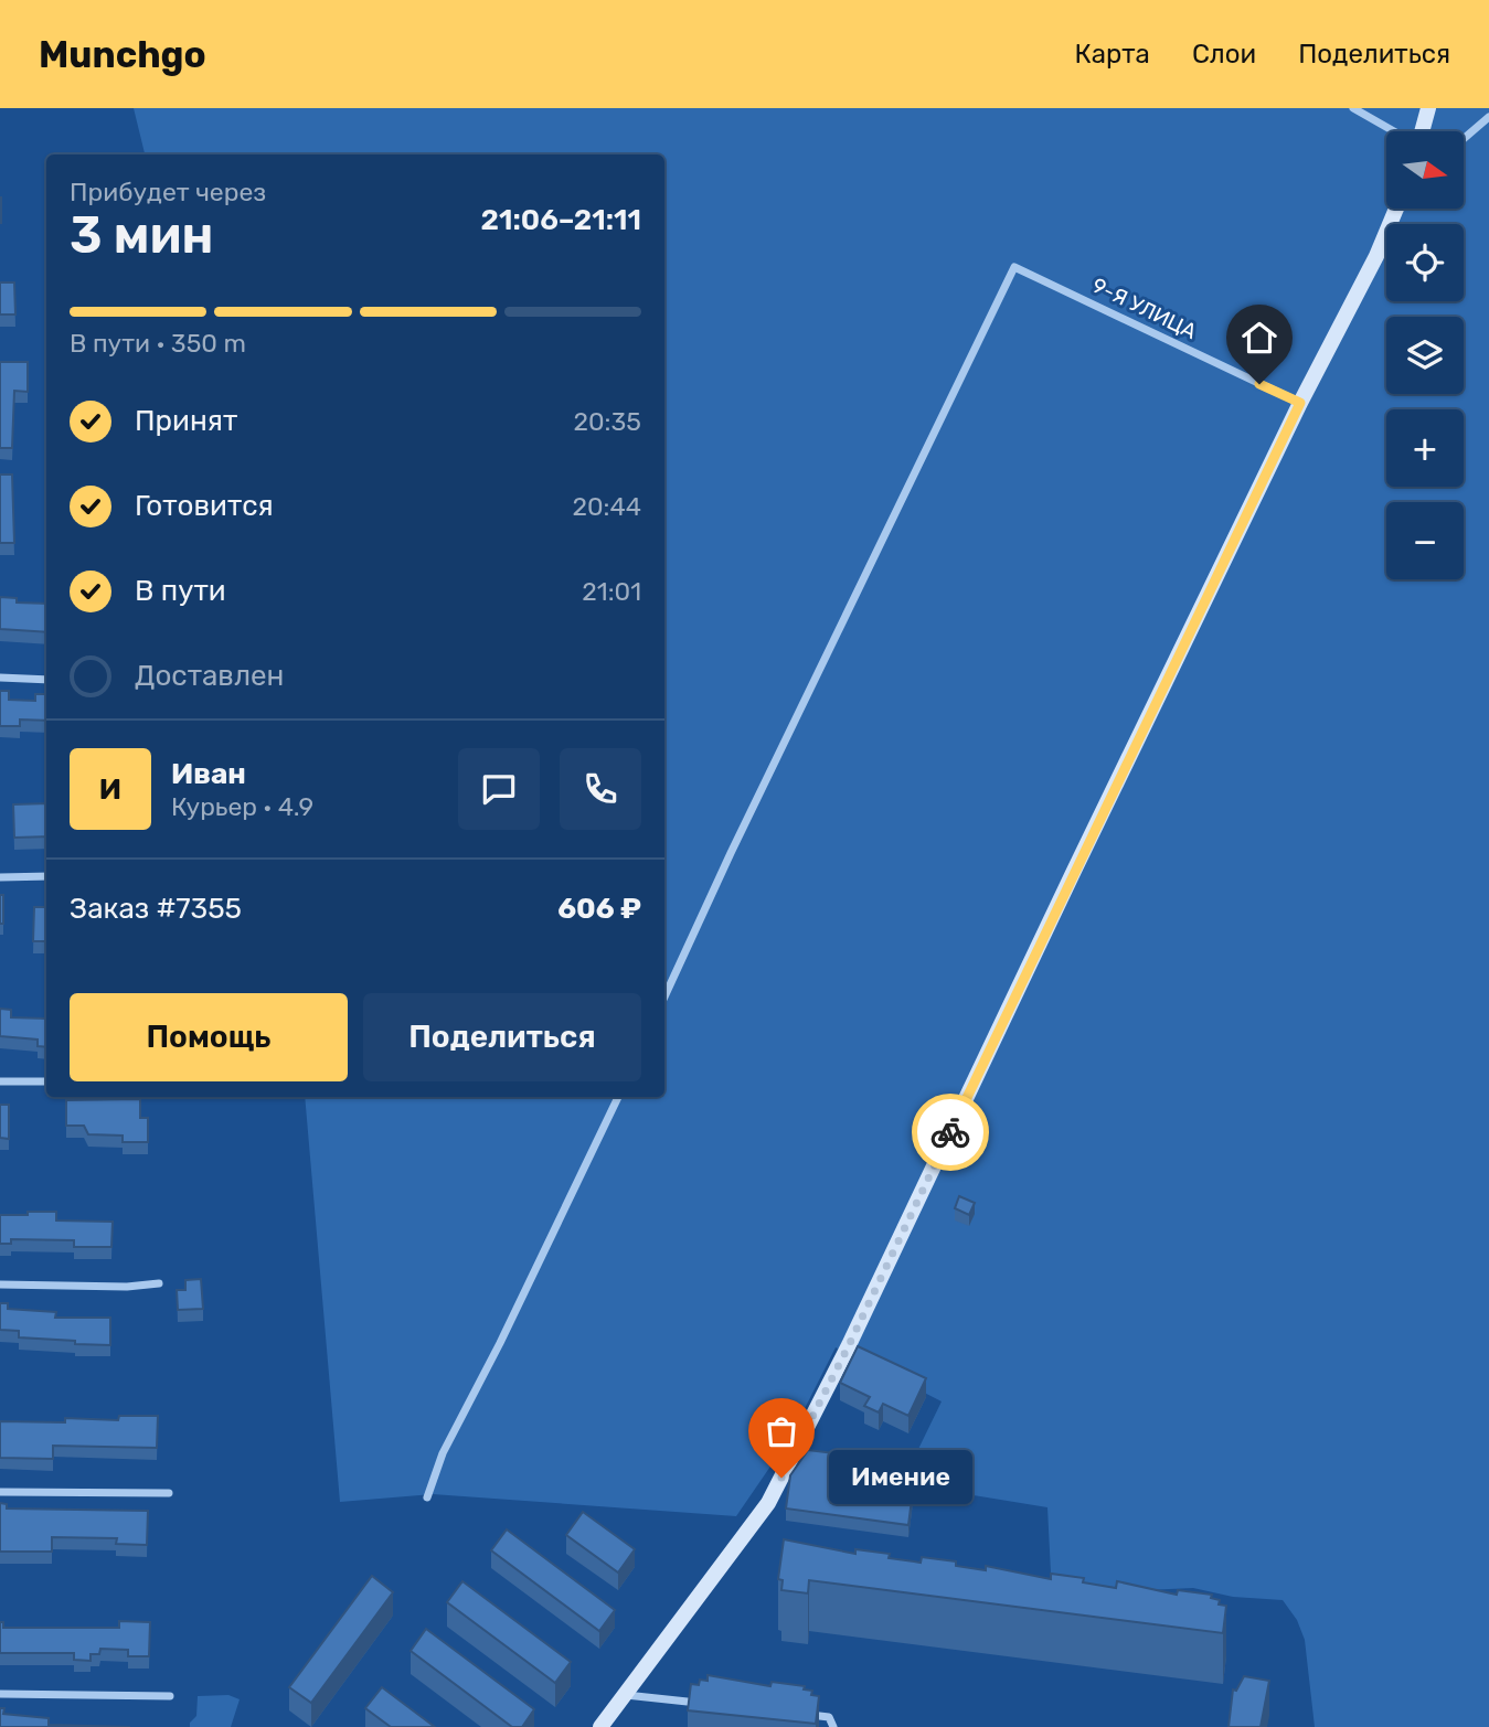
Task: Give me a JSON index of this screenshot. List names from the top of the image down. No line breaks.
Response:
{"streets":{"street":["9-Я УЛИЦА"]},"places":["Имение"],"north":"right","page":{"header":"Munchgo","nav":["Карта","Слои","Поделиться"],"map_buttons":["+","−"],"heading":["3 мин","Прибудет через","21:06–21:11"],"panel":["Иван","Курьер · 4.9","Заказ #7355","606 ₽"],"bar":"В пути · 350 m","list":[["Принят","20:35"],["Готовится","20:44"],["В пути","21:01"],"Доставлен"],"round":"И","buttons":["Помощь","Поделиться"],"bubble":"Имение"}}
